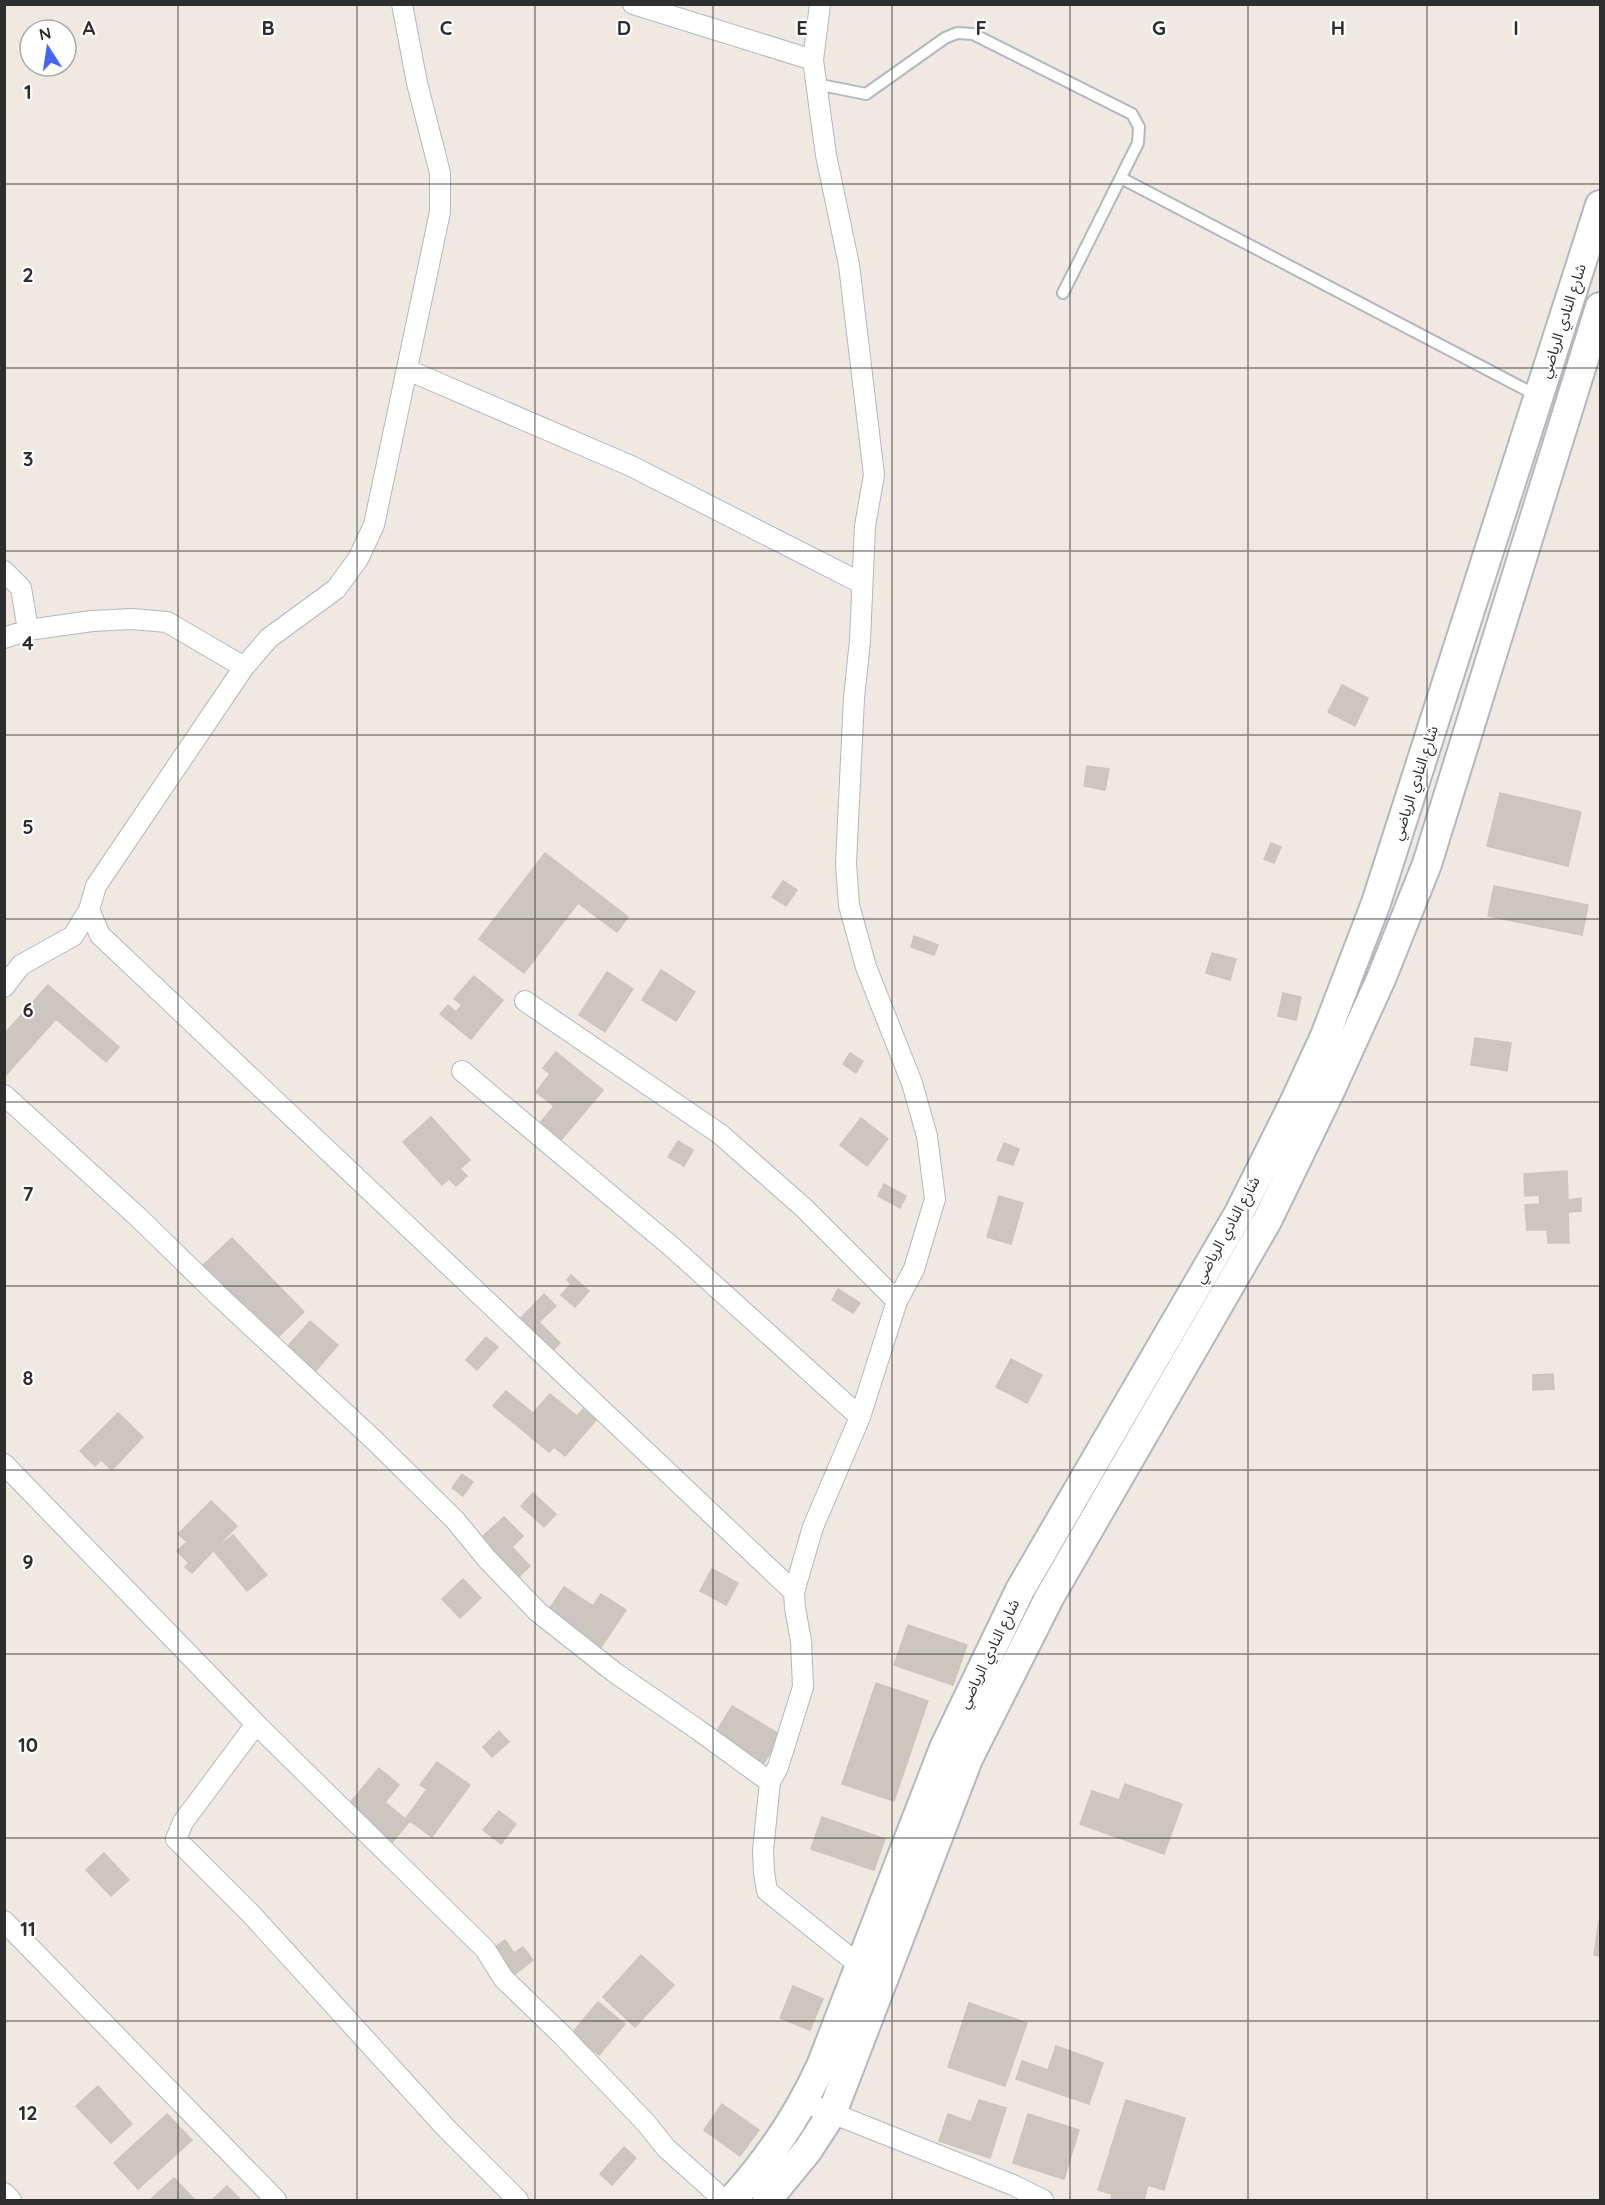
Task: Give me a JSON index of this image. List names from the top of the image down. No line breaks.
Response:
{"streets":{"main road":["شارع النادي الرياضي"]},"north":"top","grid":{"columns":["A","B","C","D","E","F","G","H","I"],"rows":["1","2","3","4","5","6","7","8","9","10","11","12"]}}
